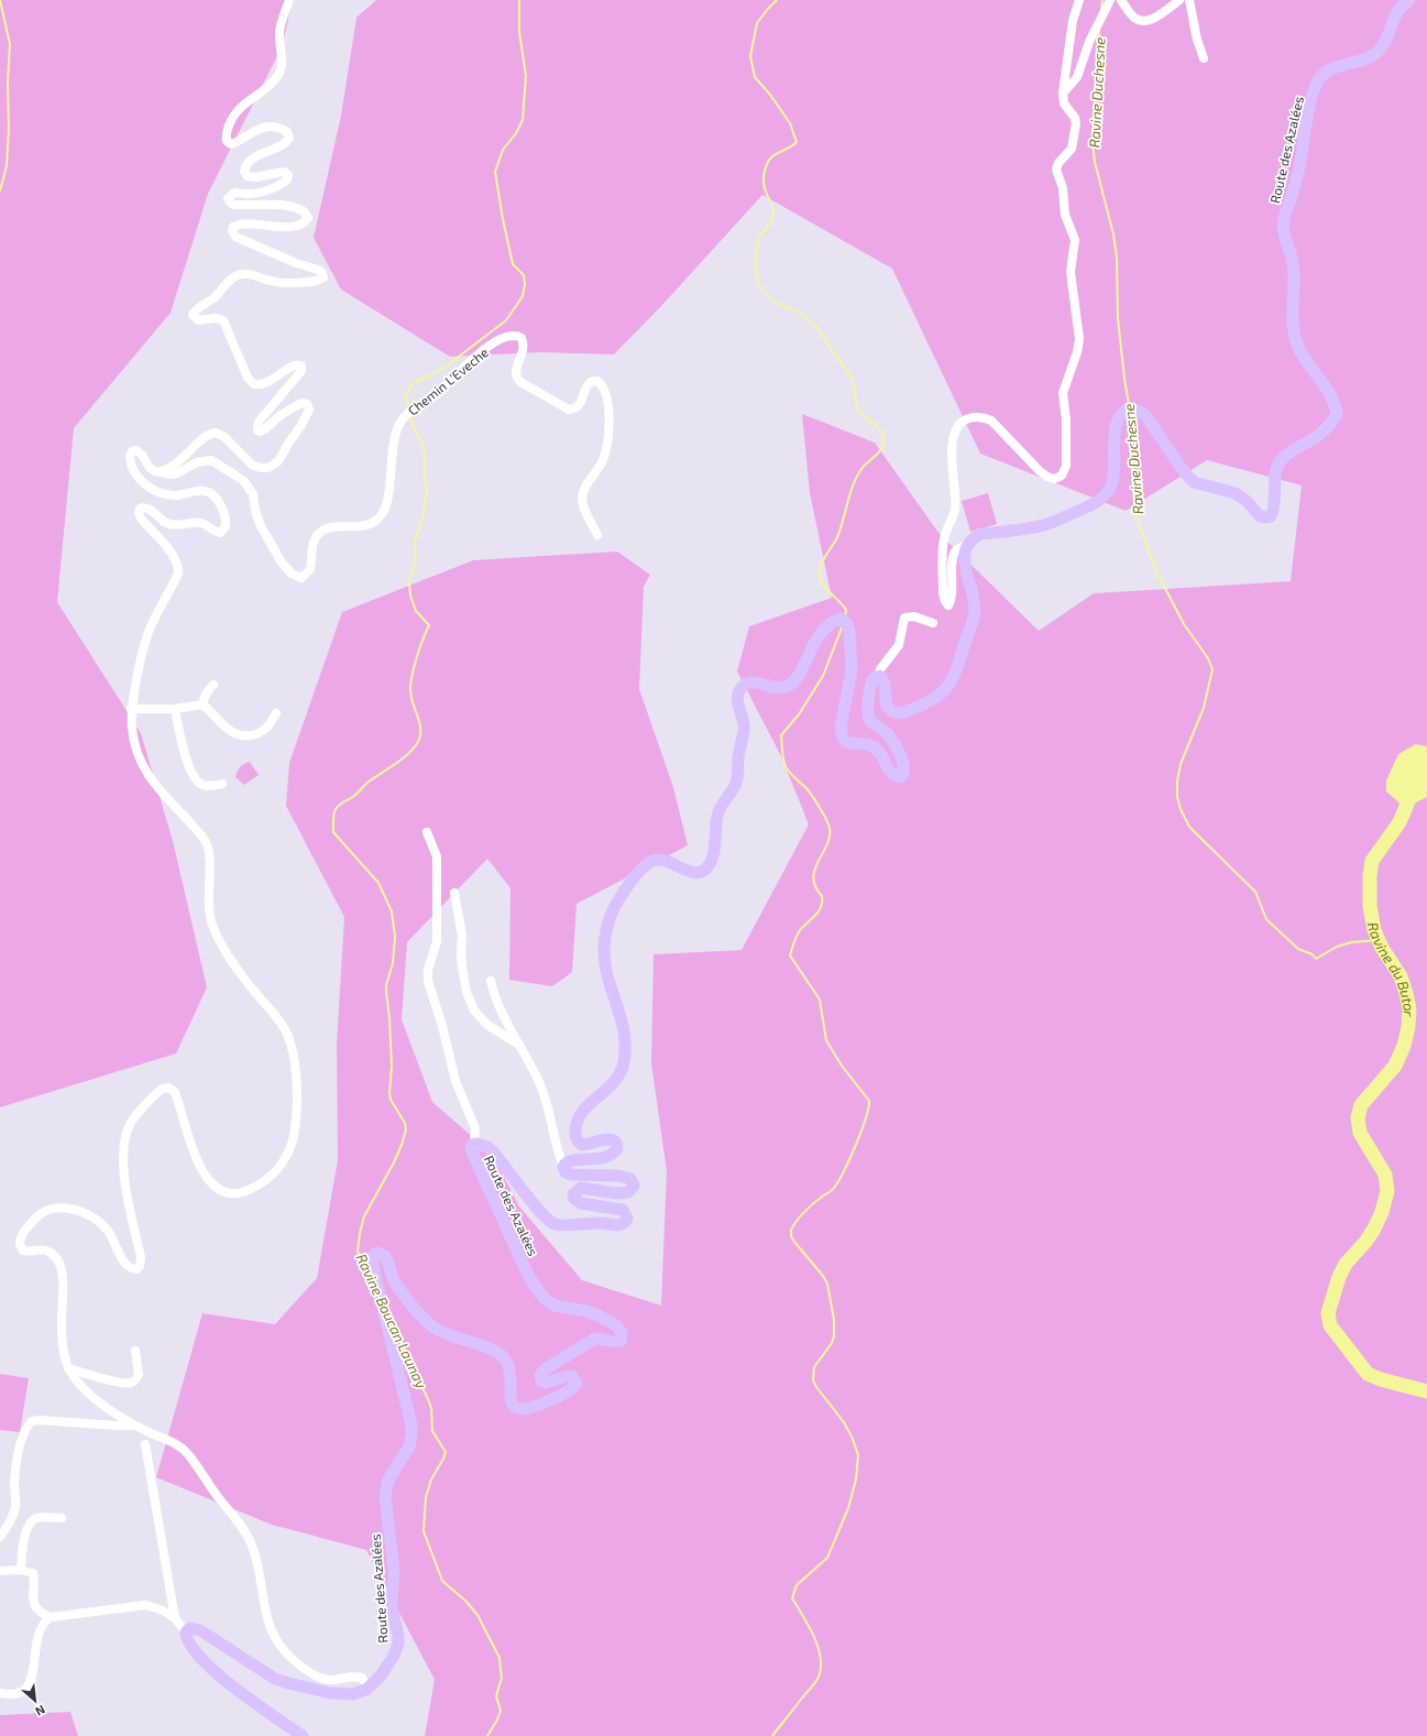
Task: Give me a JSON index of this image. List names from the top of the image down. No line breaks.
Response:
{"streets":{"main road":["Route des Azalées"],"street":["Chemin L'Eveche"]},"water":["Ravine Duchesne","Ravine du Butor","Ravine Boucan Launay"],"north":"bottom right"}
